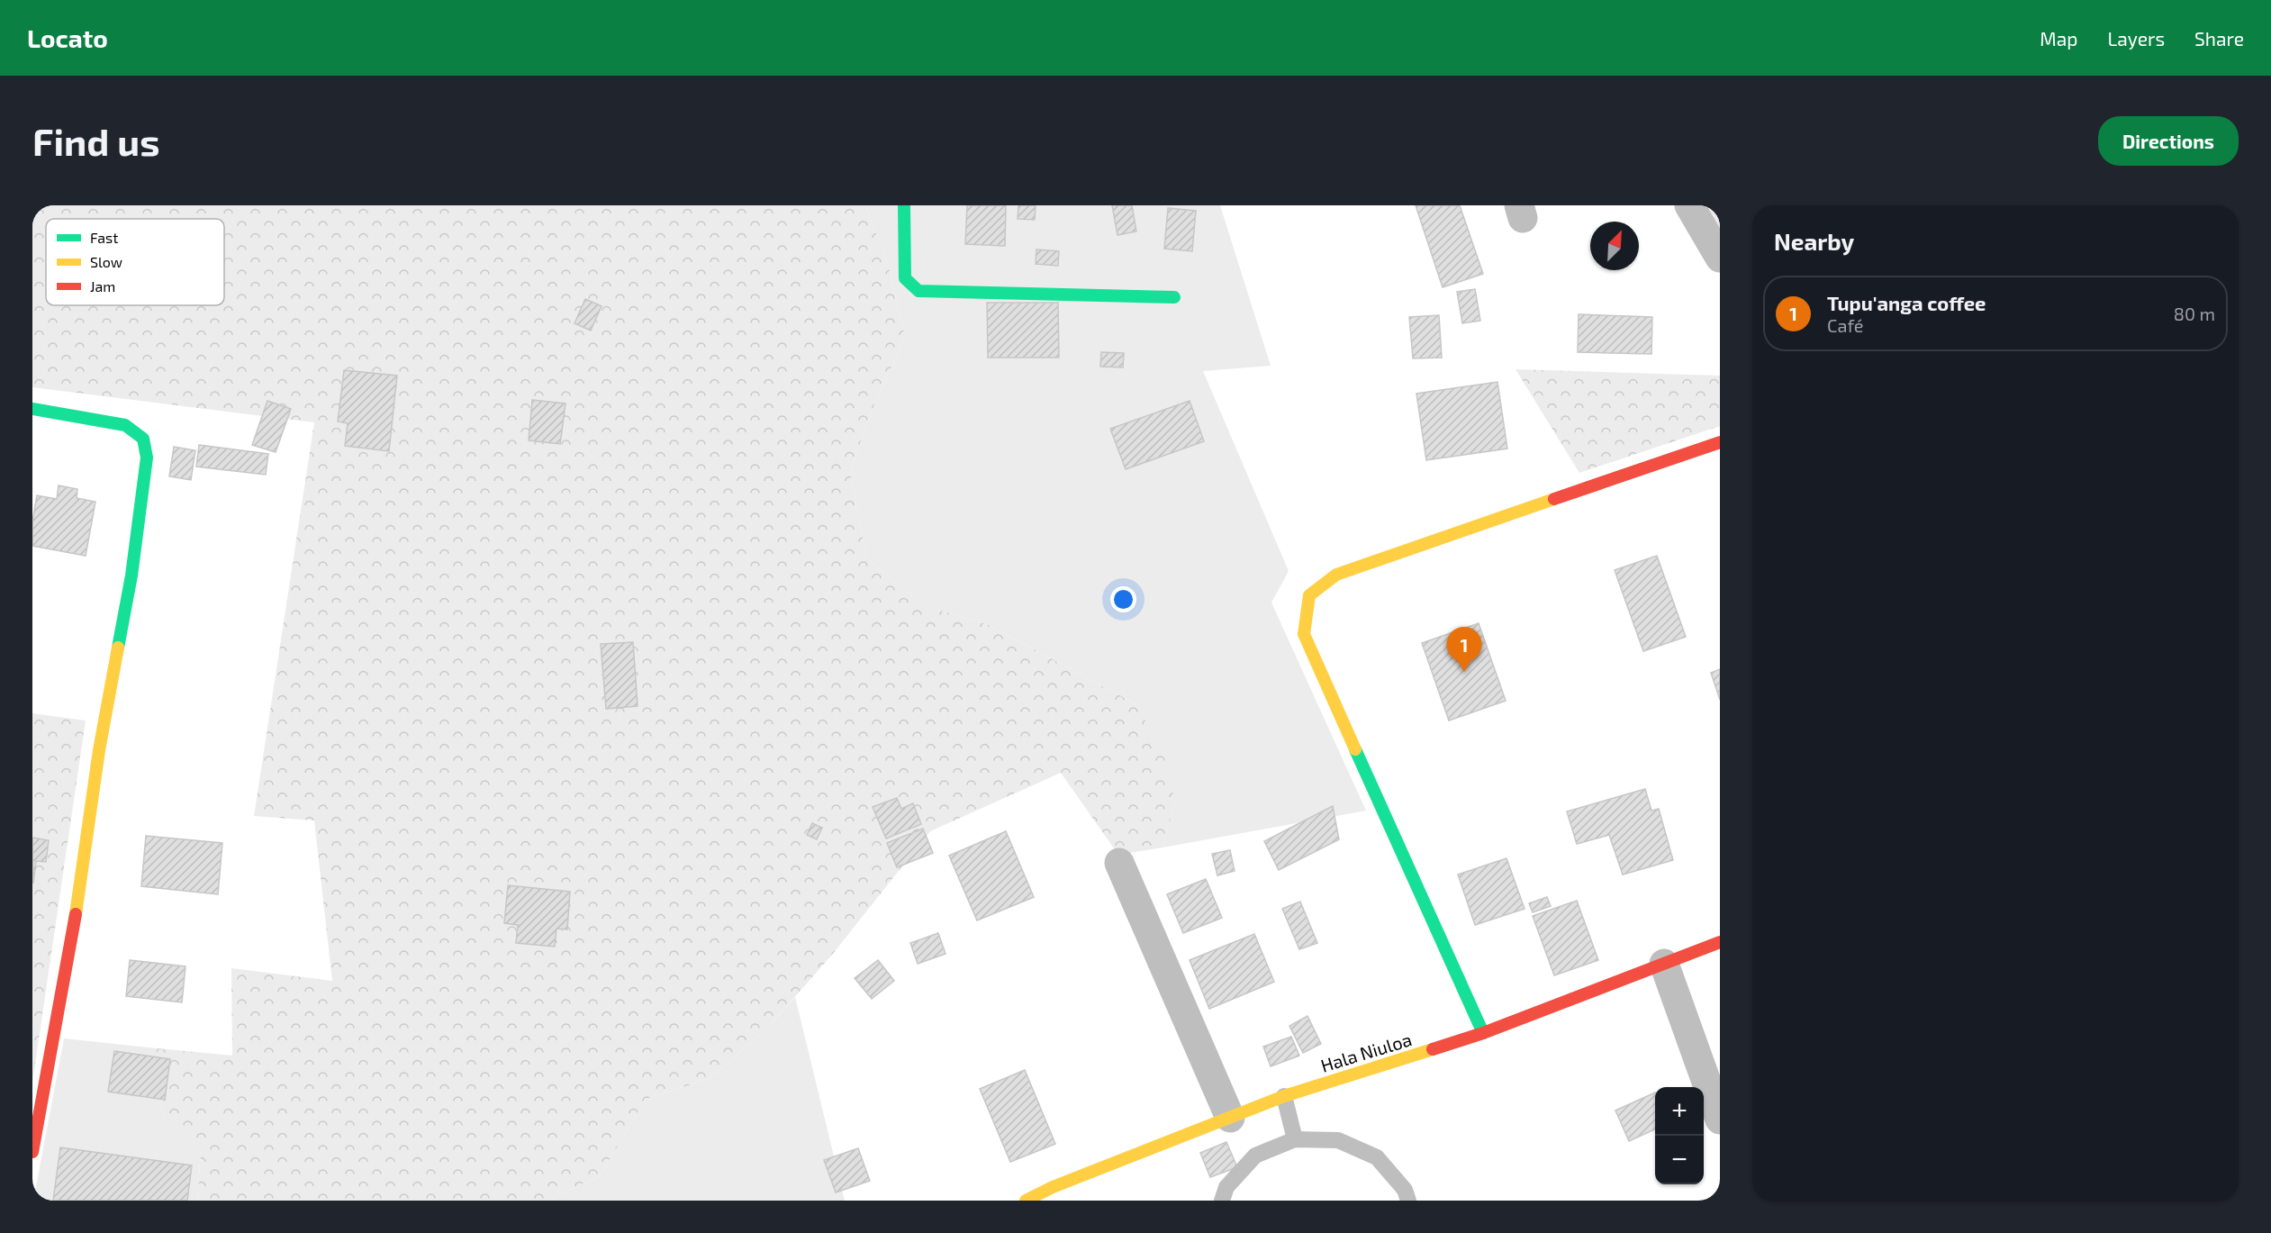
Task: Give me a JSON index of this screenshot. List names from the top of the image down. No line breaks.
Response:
{"streets":{"street":["Hala Niuloa"]},"legend":["Fast","Slow","Jam"],"north":"top right","page":{"header":"Locato","nav":["Map","Layers","Share"],"buttons":"Directions","title":"Find us","heading":"Nearby","list":[{"mark":"1","name":"Tupu'anga coffee","note":"Café","value":"80 m"}],"pins":"1","map_buttons":["+","−"]}}
